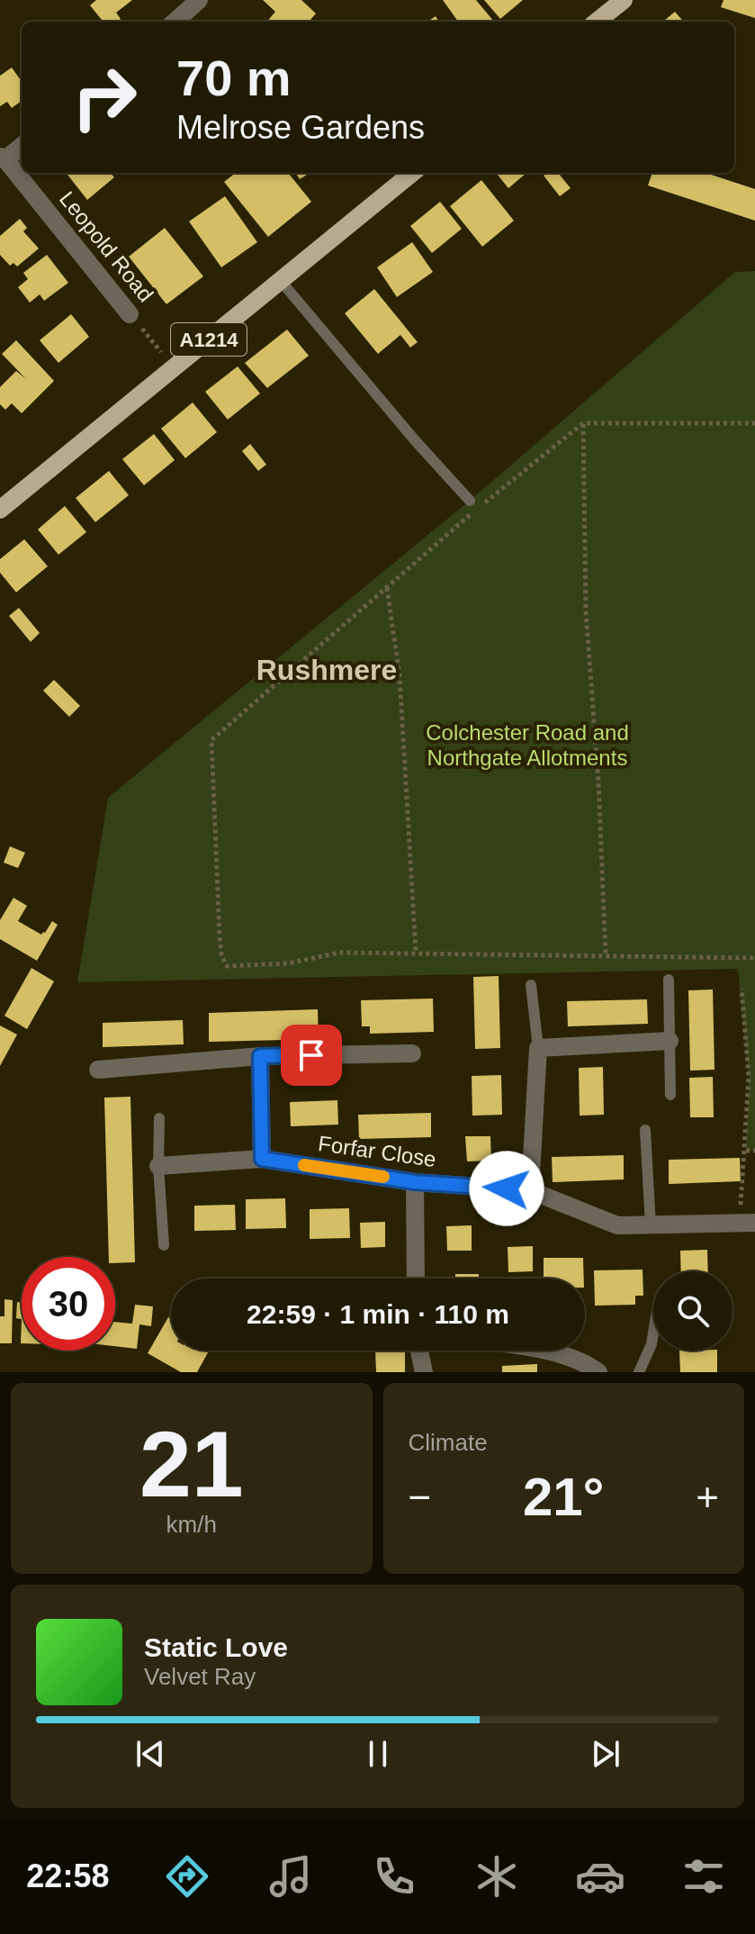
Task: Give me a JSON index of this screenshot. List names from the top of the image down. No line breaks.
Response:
{"streets":{"main road":["A1214"],"street":["Leopold Road","Forfar Close"]},"crossings":[["Leopold Road","A1214"]],"districts":["Rushmere"],"parks":["Colchester Road and Northgate Allotments"],"page":{"turn":["70 m","Melrose Gardens"],"limit":"30","trip":"22:59 · 1 min · 110 m","tile":[["21","km/h"],"Climate"],"heat":["−","21°","+"],"song":["Static Love","Velvet Ray"],"tabs":"22:58"}}
